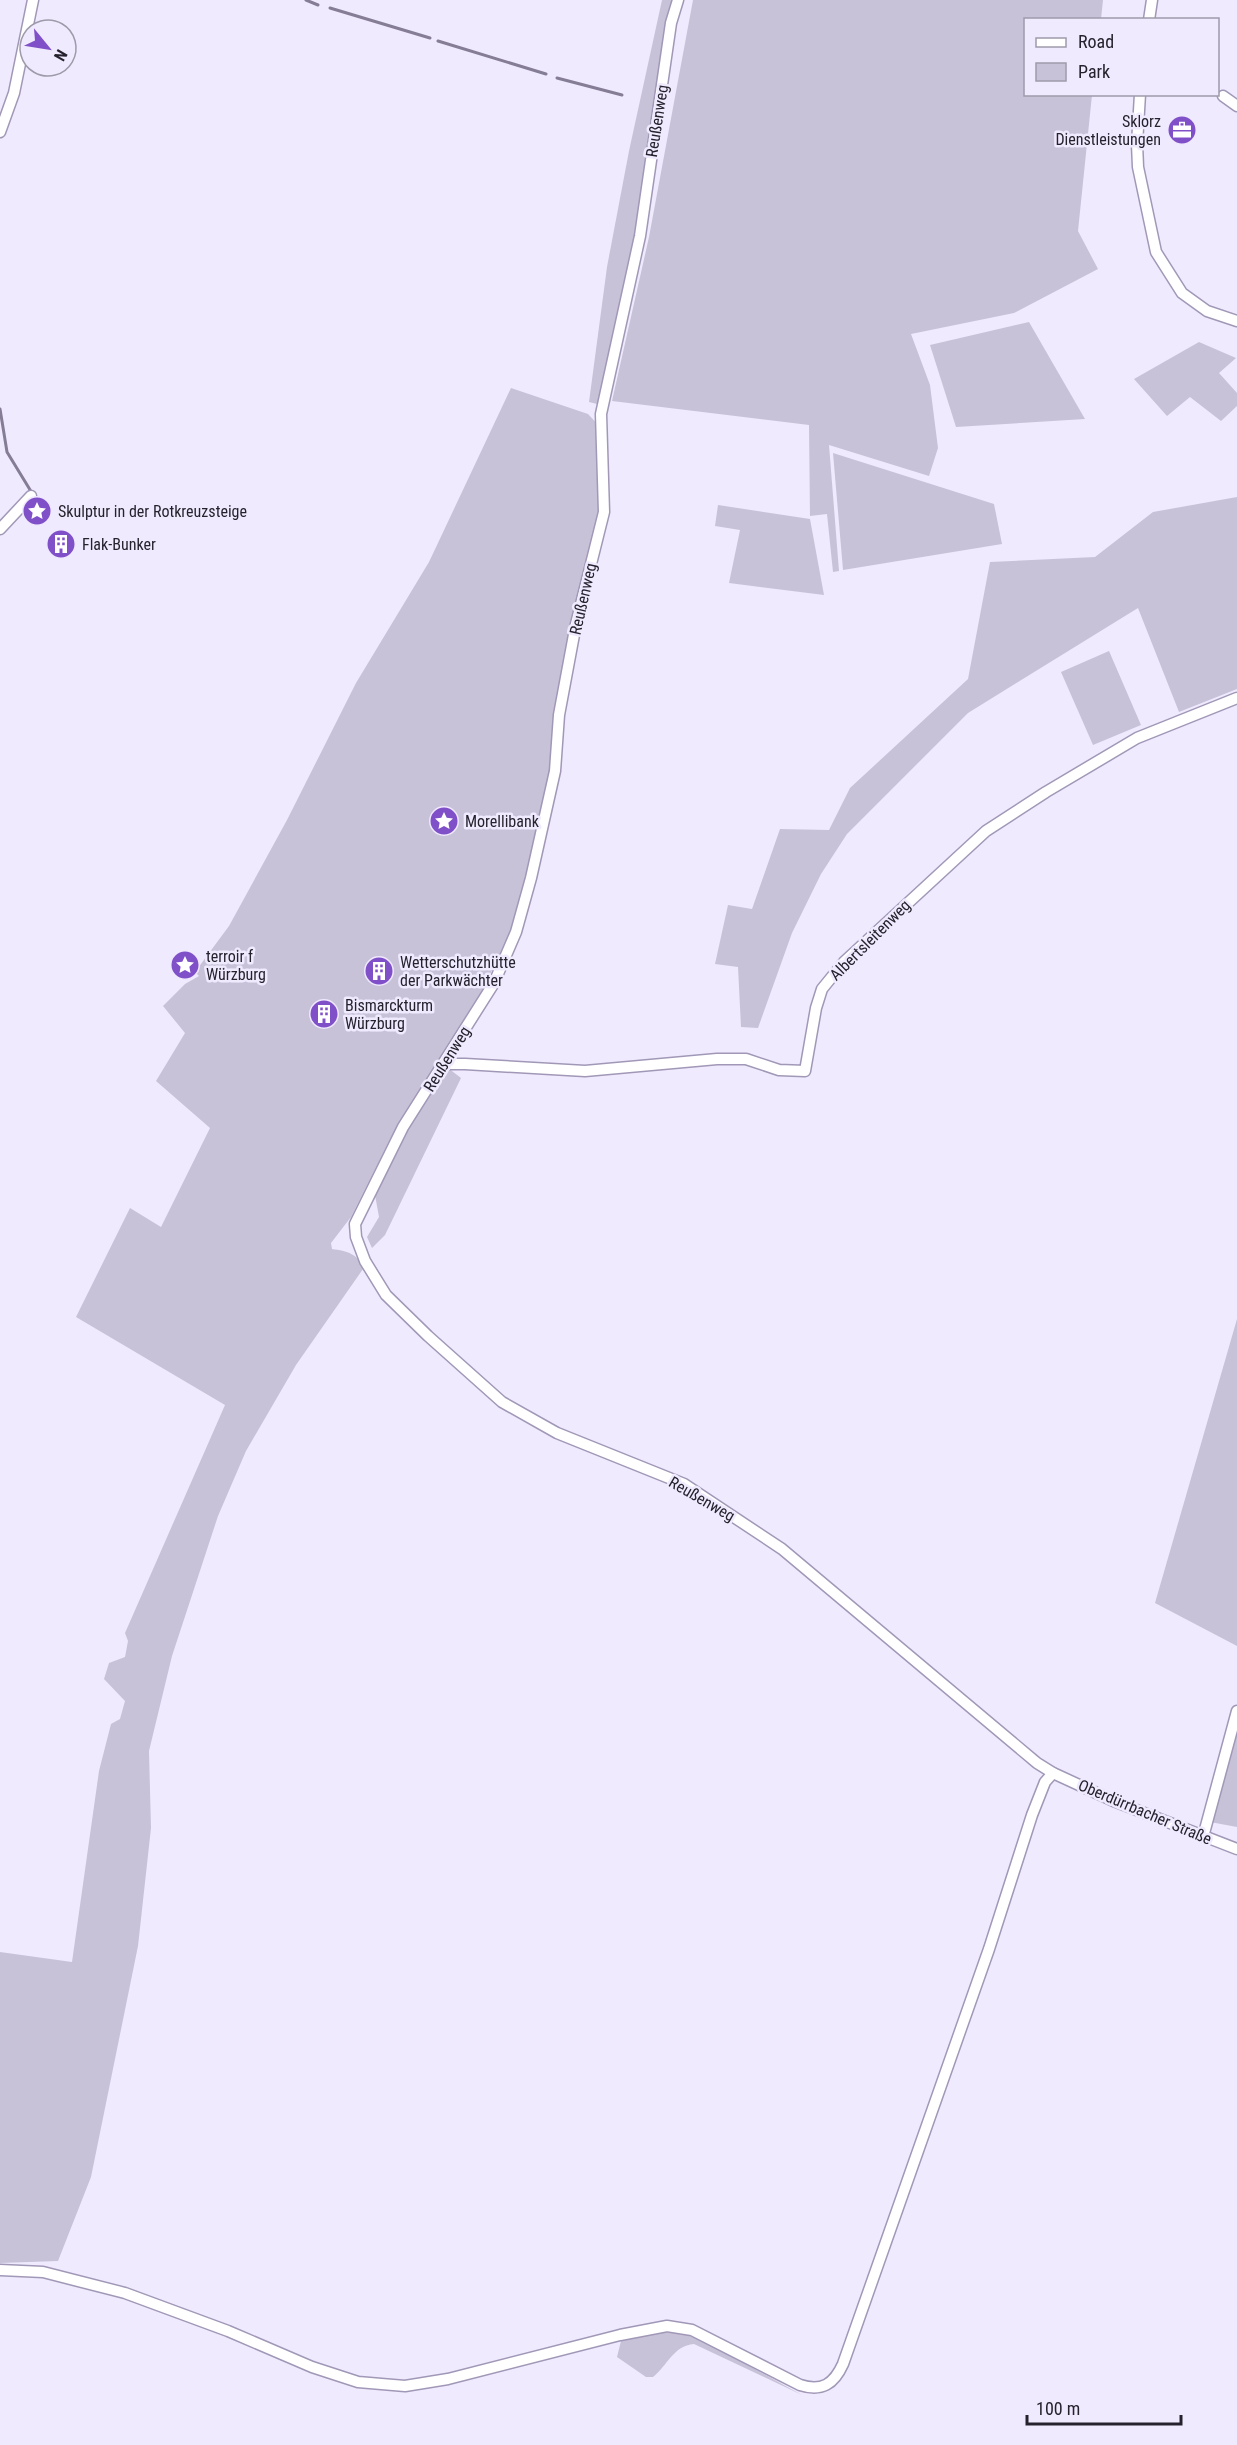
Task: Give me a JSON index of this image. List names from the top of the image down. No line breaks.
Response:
{"streets":{"street":["Reußenweg","Albertsleitenweg","Oberdürrbacher Straße"]},"crossings":[["Reußenweg","Albertsleitenweg"],["Reußenweg","Oberdürrbacher Straße"]],"places":{"office":["Sklorz Dienstleistungen"],"place":["Skulptur in der Rotkreuzsteige","Morellibank","terroir f Würzburg"],"building":["Flak-Bunker","Wetterschutzhütte der Parkwächter","Bismarckturm Würzburg"]},"legend":["Road","Park"],"scale_bar":"100 m","north":"bottom right"}
